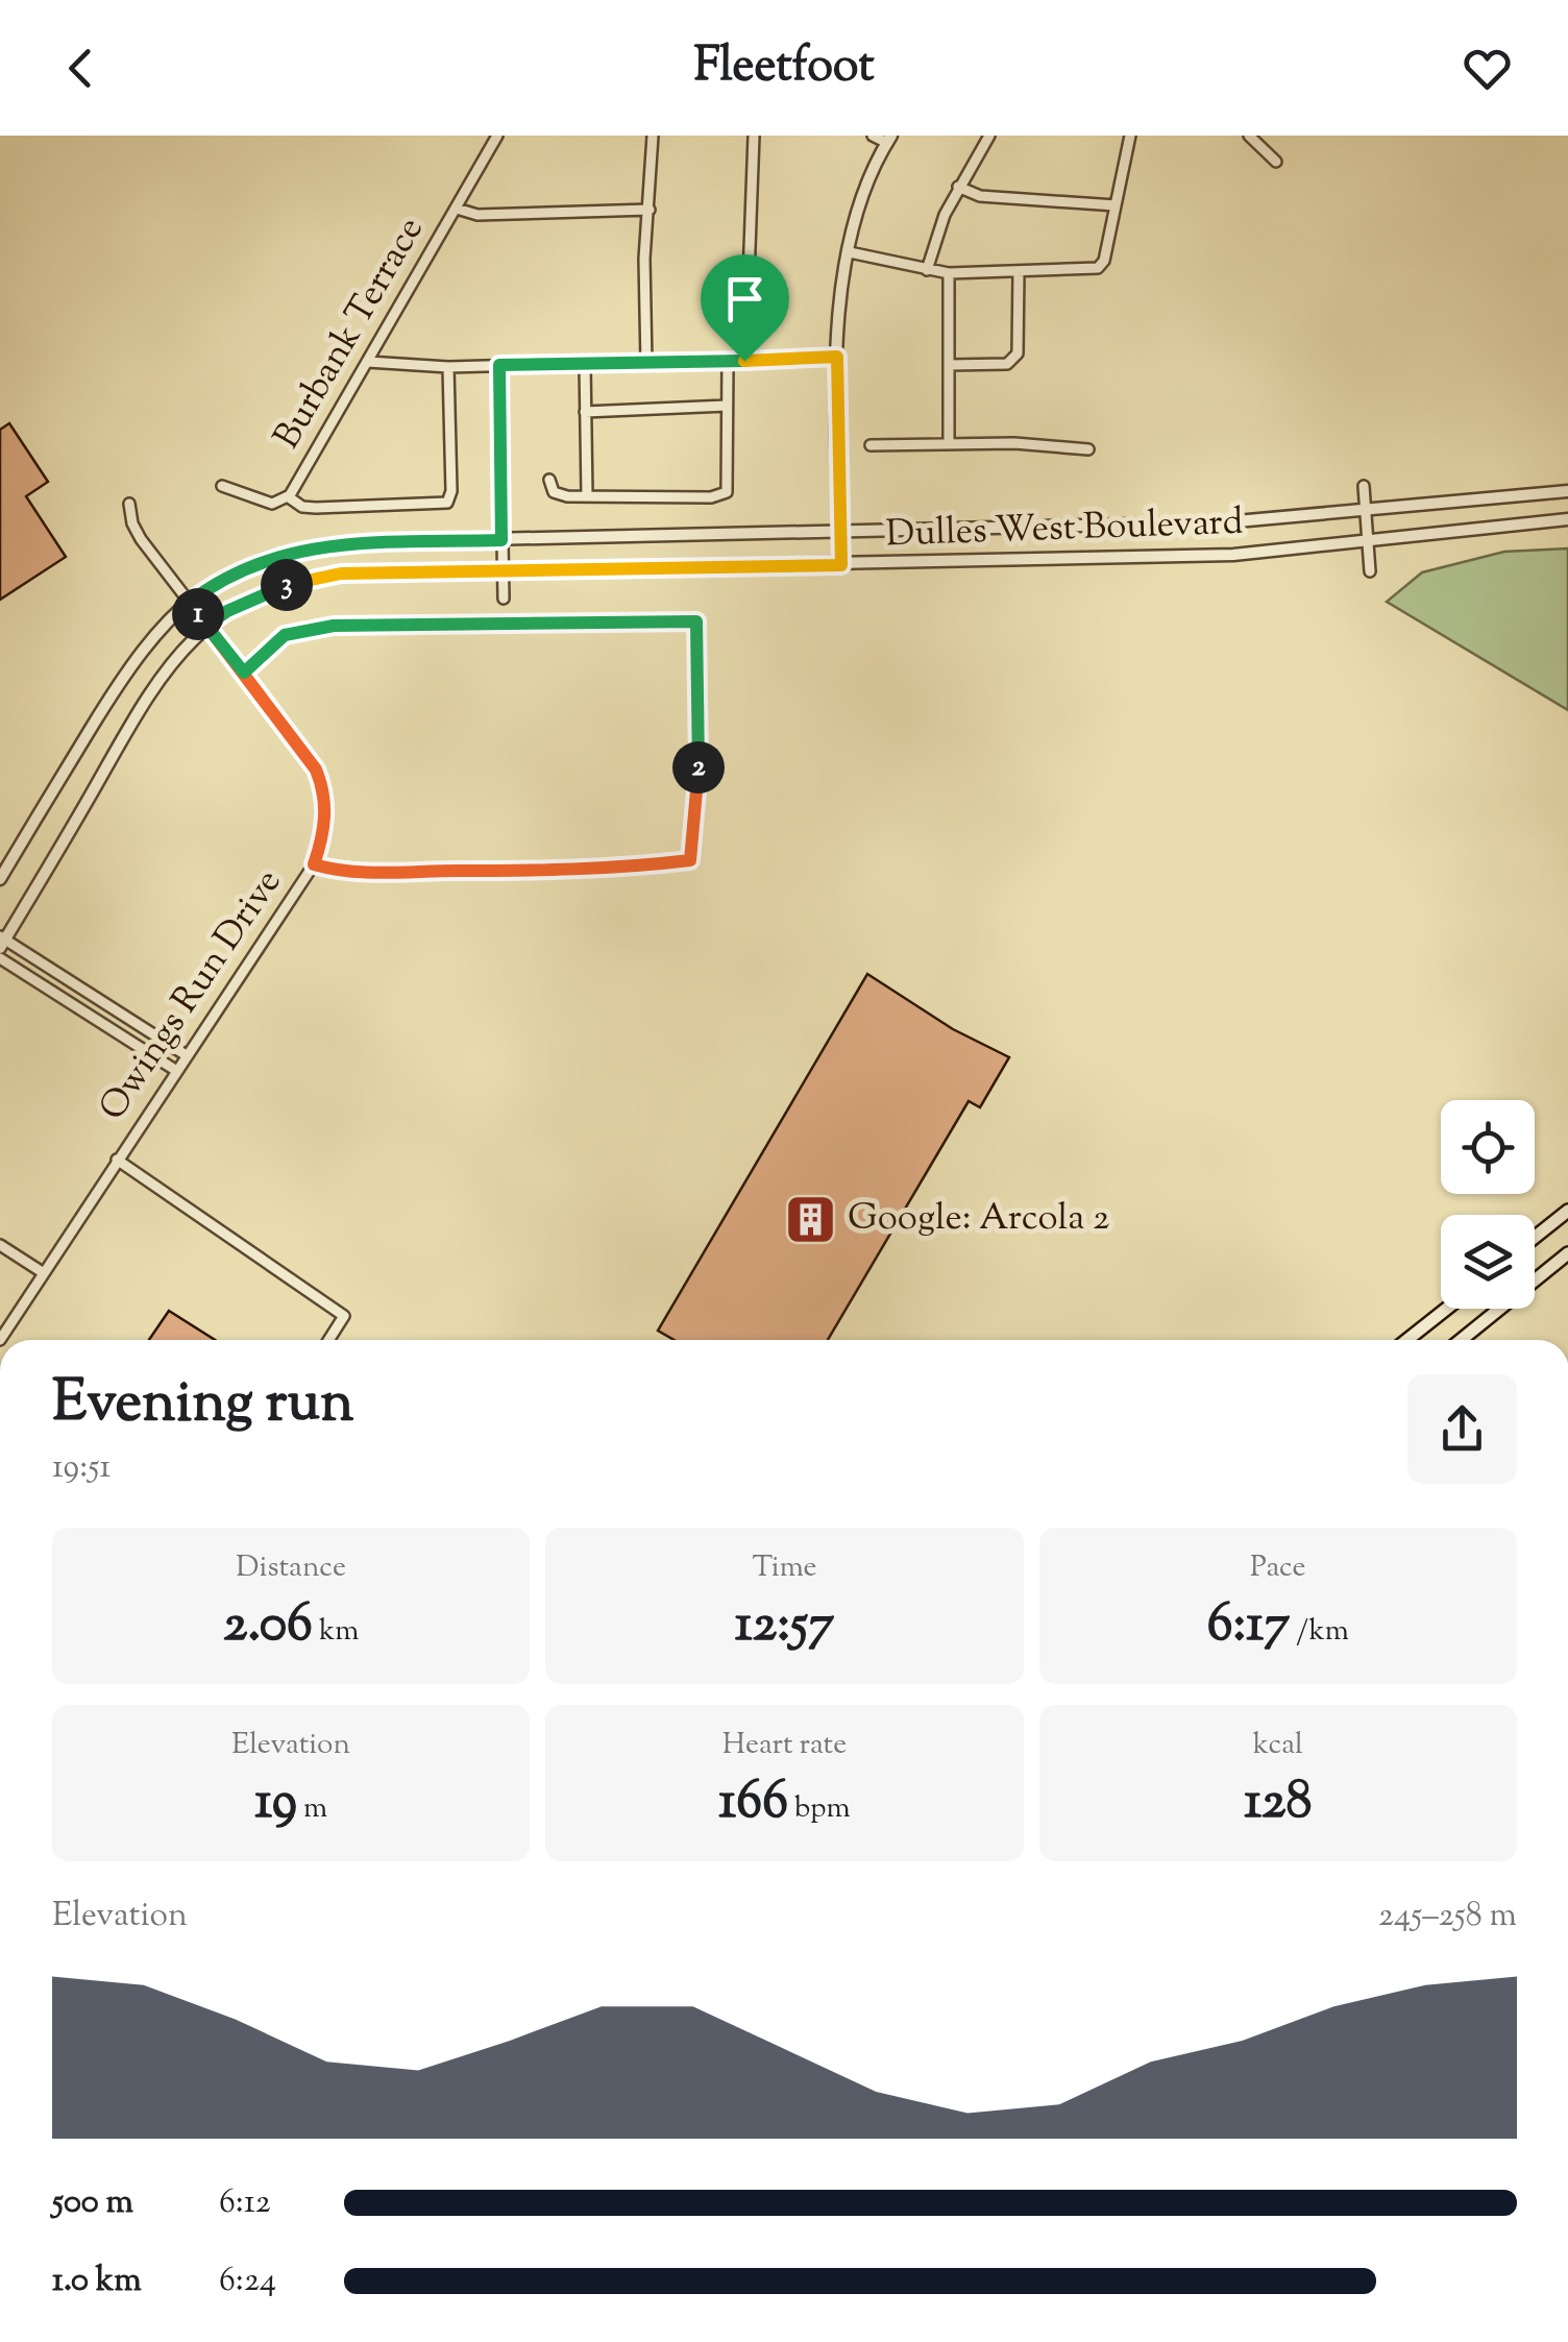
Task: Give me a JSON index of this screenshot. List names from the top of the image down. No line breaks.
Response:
{"streets":{"street":["Burbank Terrace","Dulles West Boulevard","Owings Run Drive"]},"crossings":[["Dulles West Boulevard","Owings Run Drive"]],"places":{"building":["Google: Arcola 2"]},"page":{"header":"Fleetfoot","pins":["3","1","2"],"heading":["Evening run","19:51"],"stats":[["Distance","2.06 km"],["Time","12:57"],["Pace","6:17 /km"],["Elevation","19 m"],["Heart rate","166 bpm"],["kcal","128"]],"chart":["Elevation","245–258 m"],"list":[{"name":"500 m","note":"6:12"},{"name":"1.0 km","note":"6:24"}]}}
